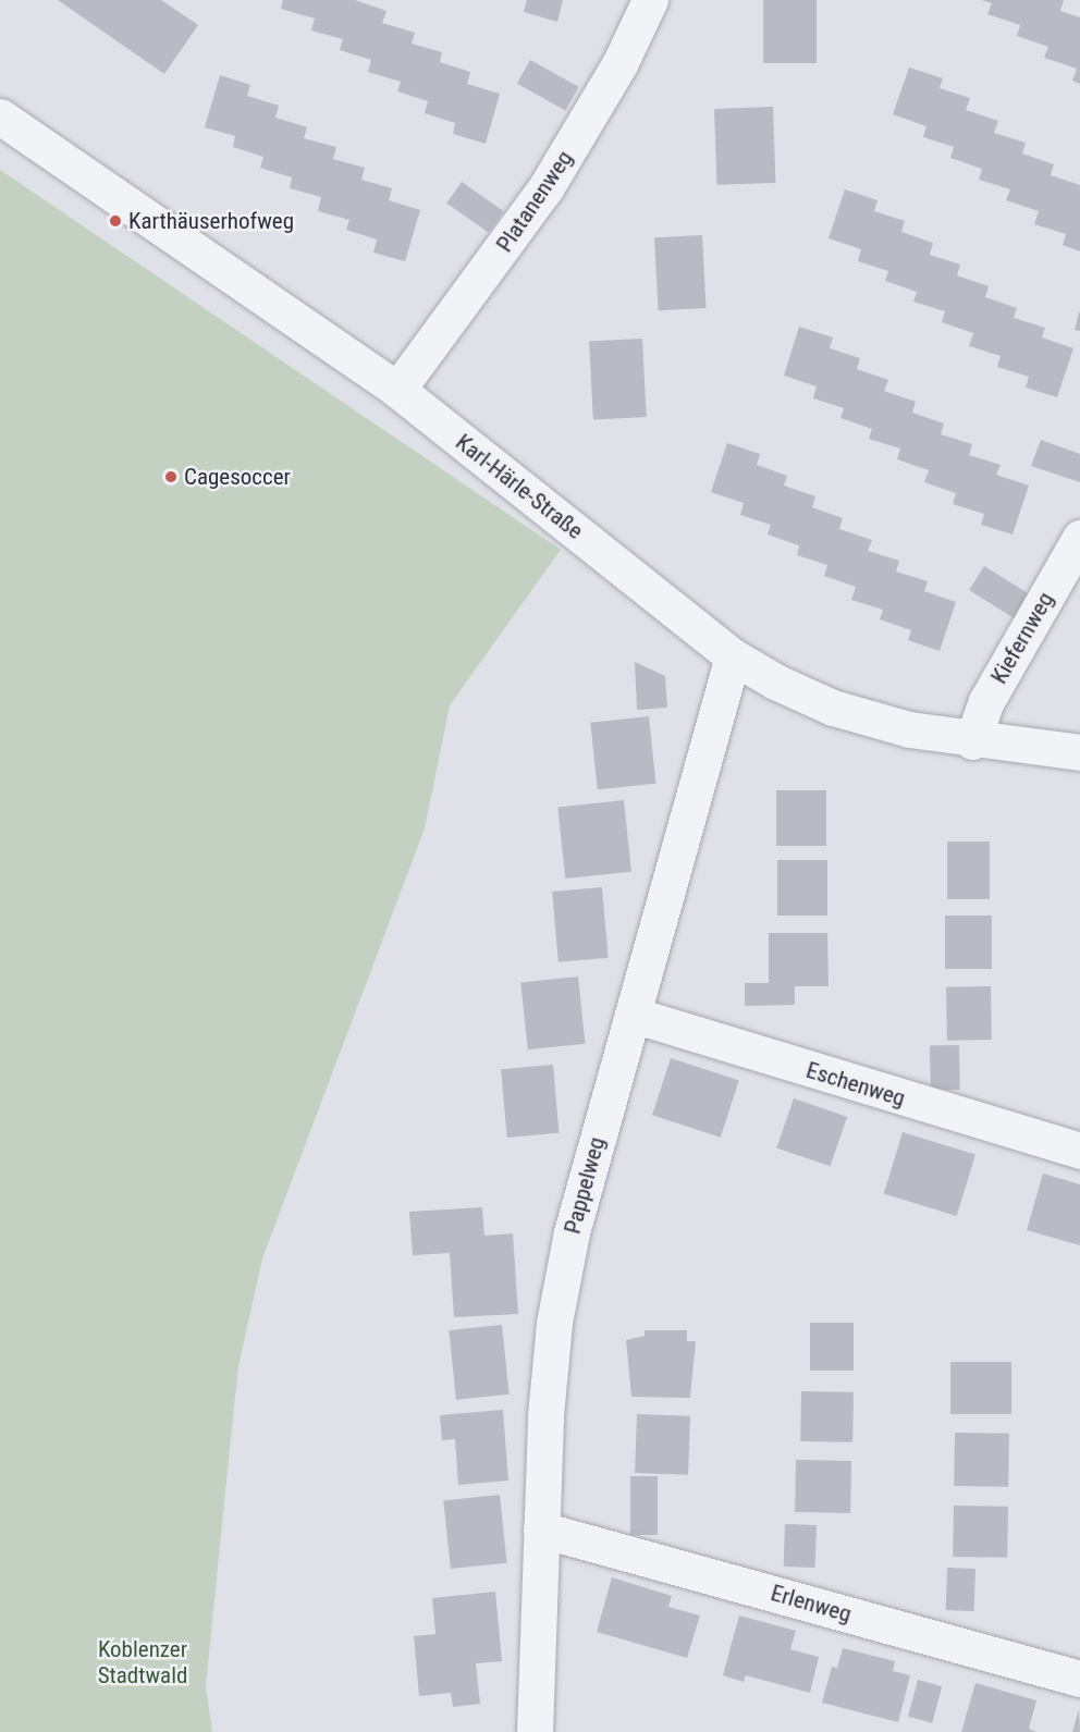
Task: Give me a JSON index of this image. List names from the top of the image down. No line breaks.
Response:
{"streets":{"street":["Platanenweg","Karl-Härle-Straße","Kiefernweg","Eschenweg","Pappelweg","Erlenweg"]},"crossings":[["Platanenweg","Karl-Härle-Straße"],["Karl-Härle-Straße","Kiefernweg"],["Karl-Härle-Straße","Pappelweg"],["Eschenweg","Pappelweg"],["Pappelweg","Erlenweg"]],"parks":["Koblenzer Stadtwald"],"places":["Karthäuserhofweg","Cagesoccer"]}
